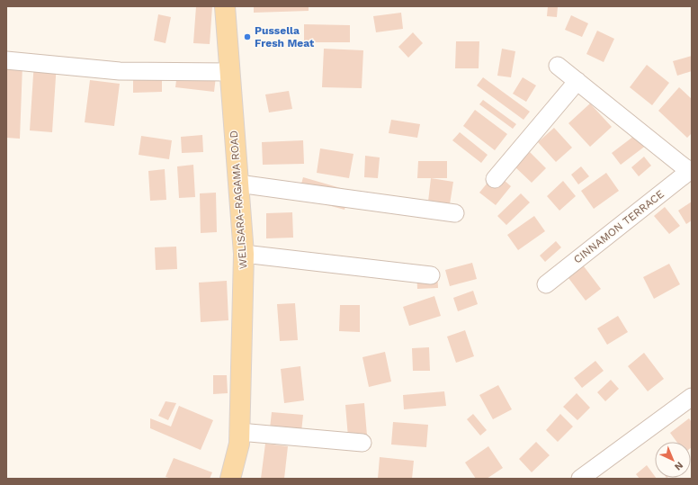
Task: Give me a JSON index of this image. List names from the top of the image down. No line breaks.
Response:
{"streets":{"main road":["WELISARA-RAGAMA ROAD"],"street":["CINNAMON TERRACE"]},"places":["Pussella Fresh Meat"],"north":"bottom right"}
